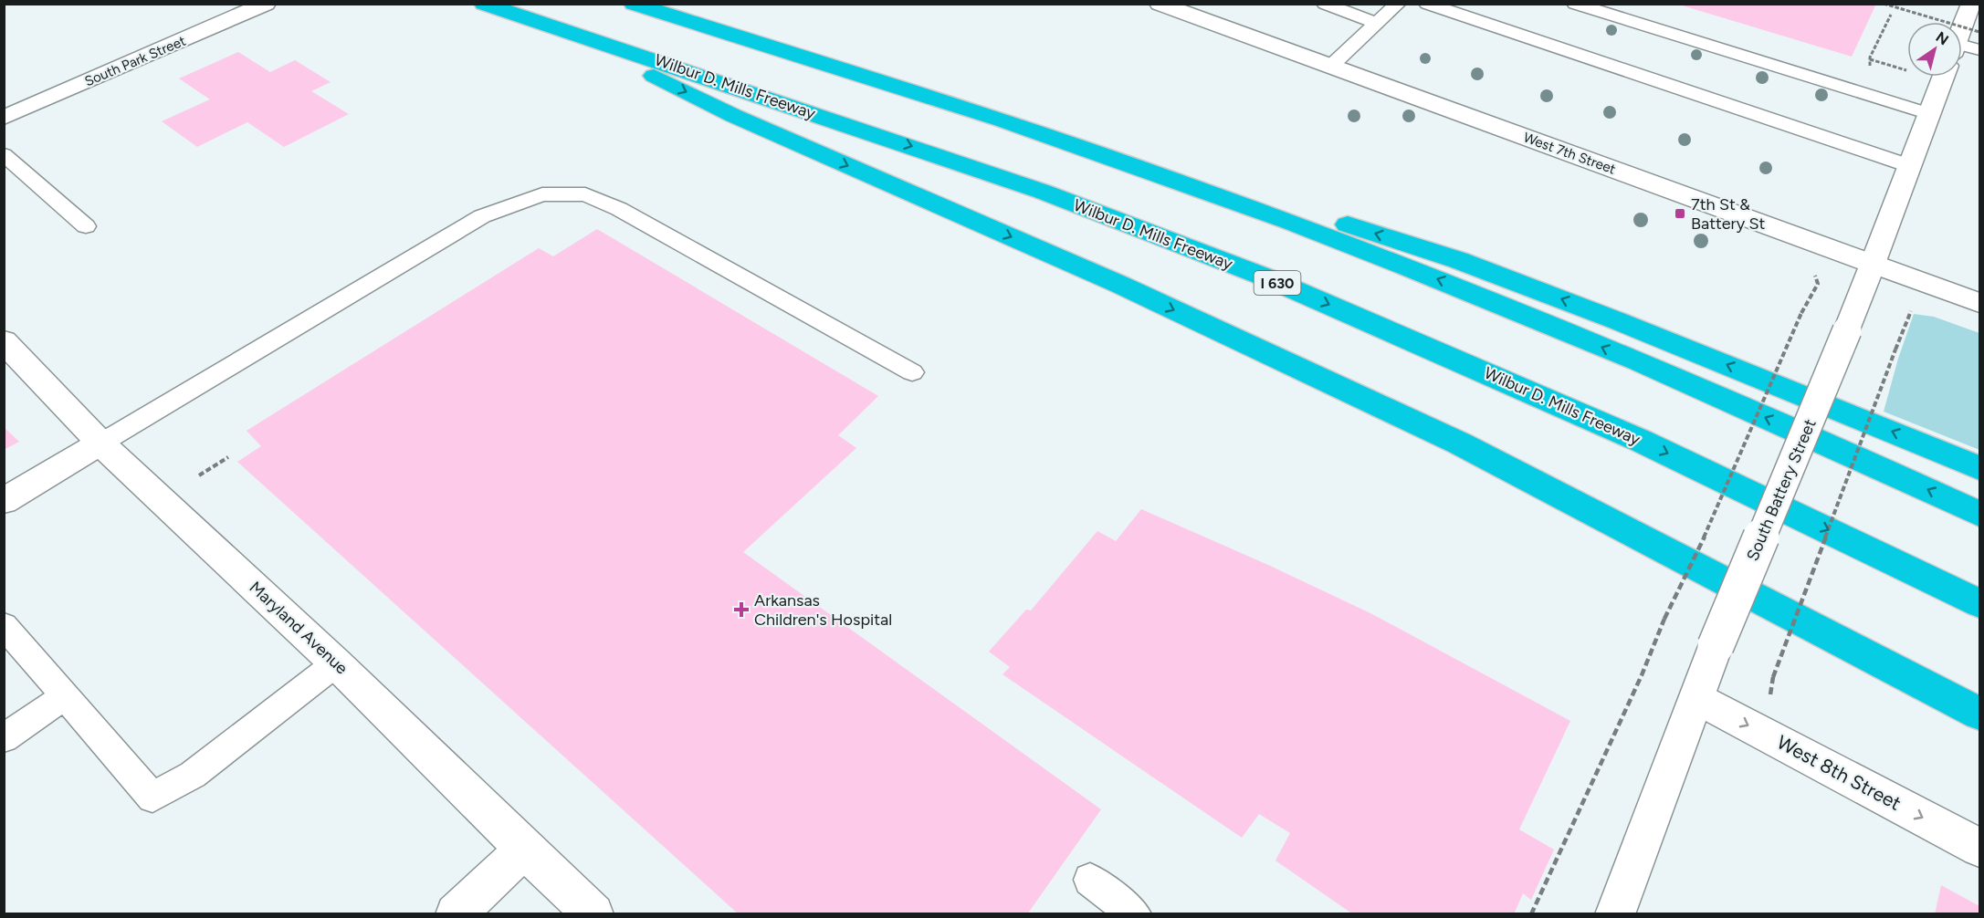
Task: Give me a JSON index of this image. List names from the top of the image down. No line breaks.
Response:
{"streets":{"highway":["Wilbur D. Mills Freeway","I 630"],"street":["South Park Street","West 7th Street","South Battery Street","Maryland Avenue","West 8th Street"]},"crossings":[["West 7th Street","South Battery Street"],["South Battery Street","West 8th Street"]],"one_way":["West 8th Street"],"places":{"transit":["7th St & Battery St"],"health":["Arkansas Children's Hospital"]},"north":"top right"}
